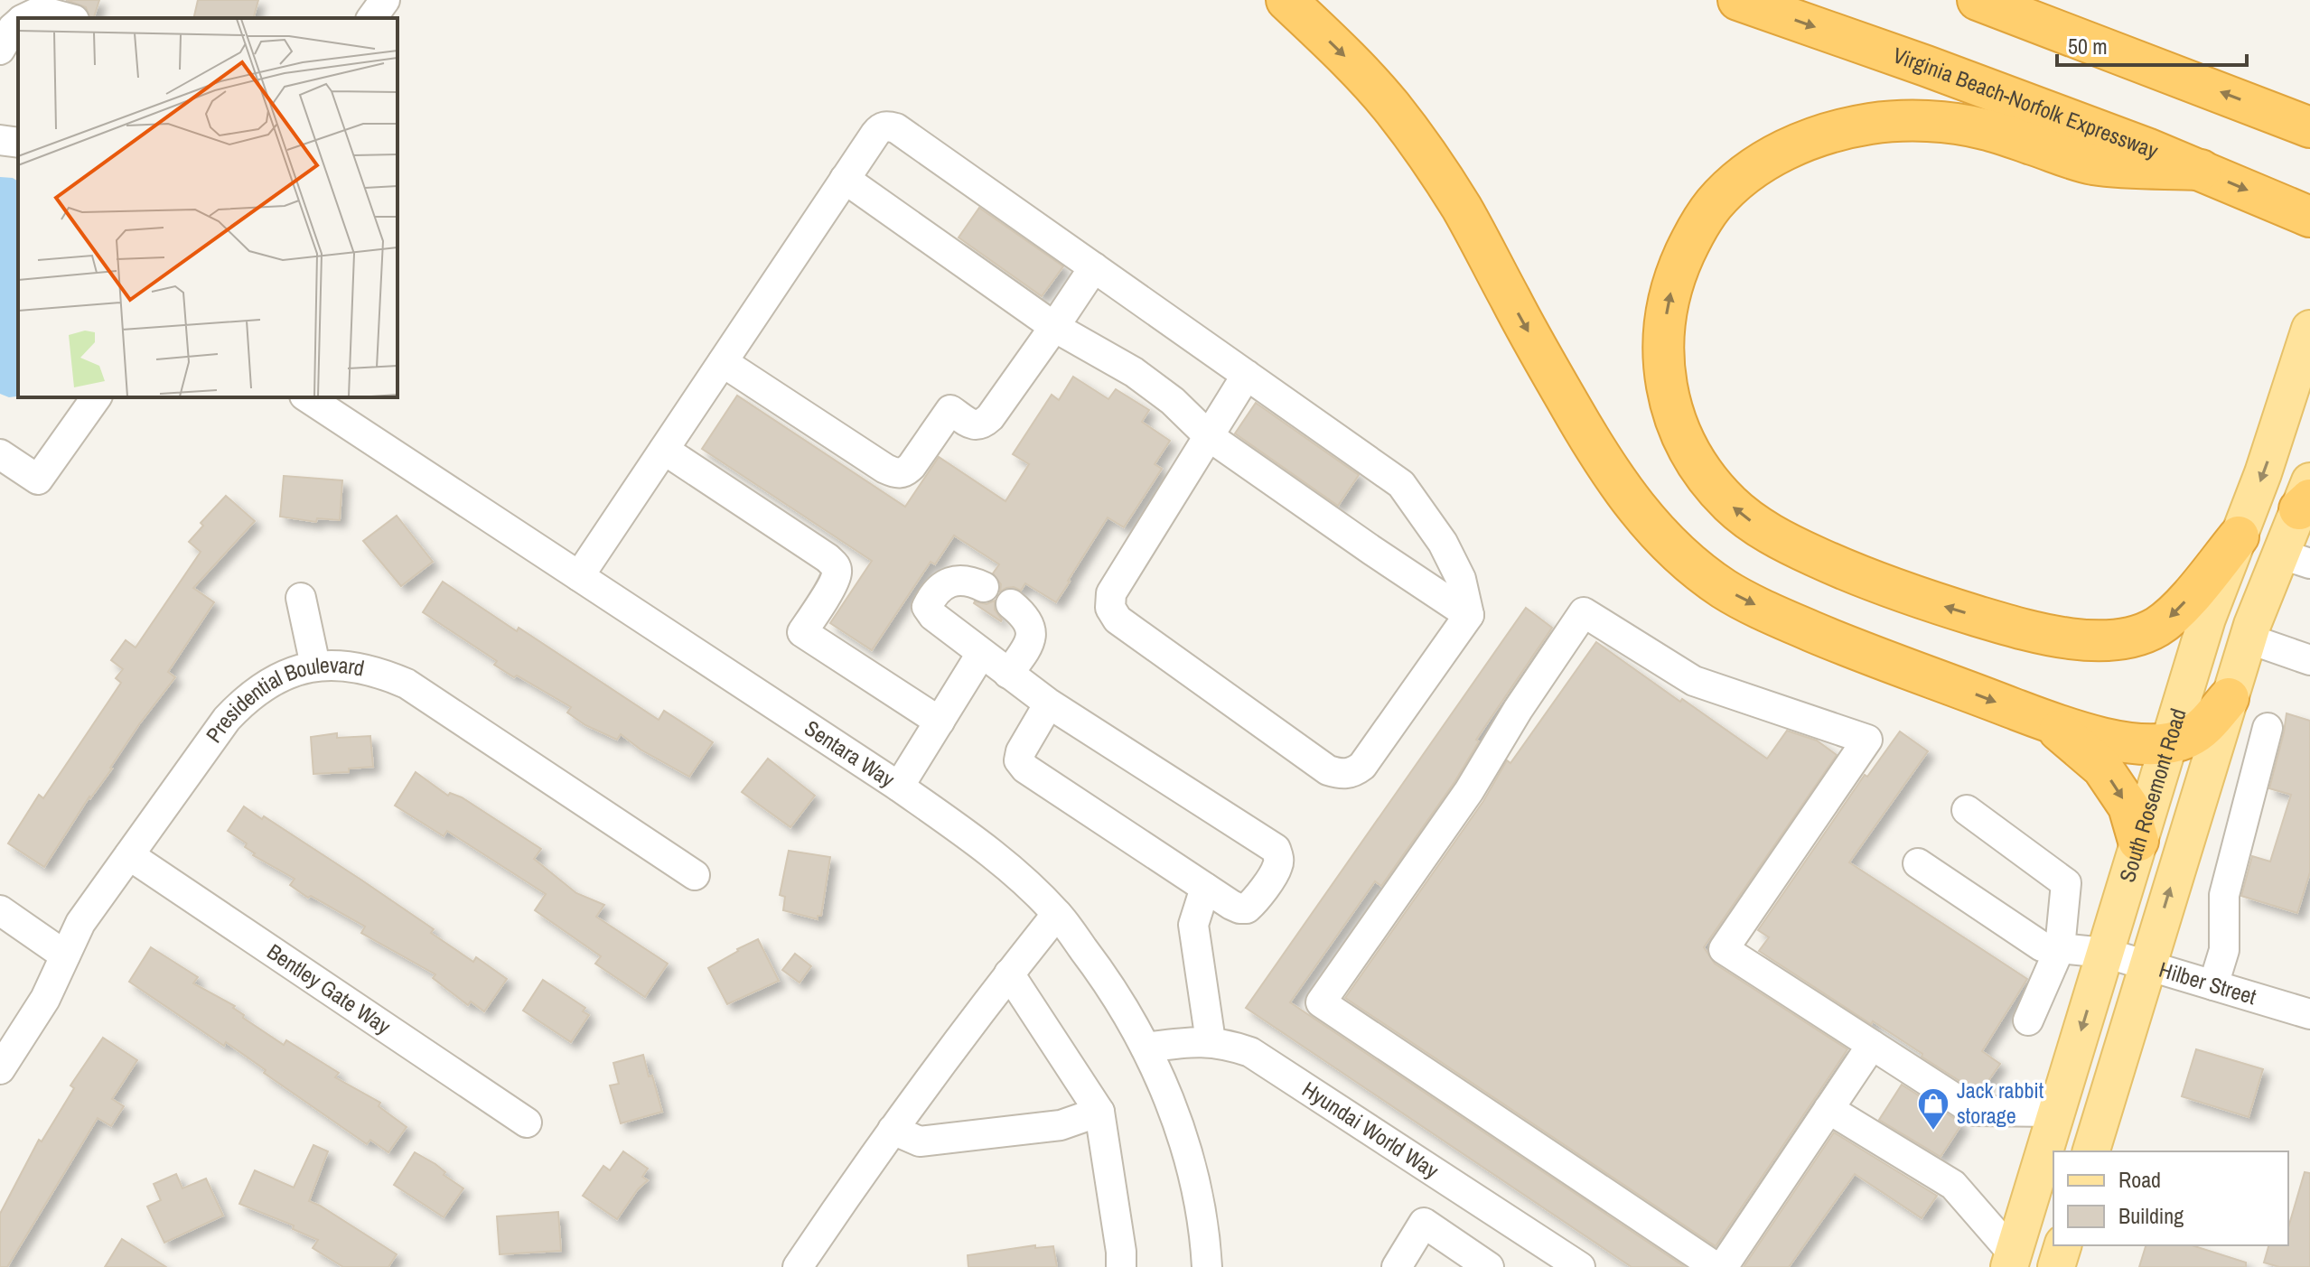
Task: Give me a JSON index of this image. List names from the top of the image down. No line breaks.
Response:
{"streets":{"highway":["Virginia Beach-Norfolk Expressway"],"main road":["South Rosemont Road"],"street":["Presidential Boulevard","Sentara Way","Hilber Street","Bentley Gate Way","Hyundai World Way"]},"crossings":[["Presidential Boulevard","Bentley Gate Way"],["Sentara Way","Hyundai World Way"],["South Rosemont Road","Hilber Street"]],"places":{"shop":["Jack rabbit storage"]},"legend":["Road","Building"],"scale_bar":"50 m"}
